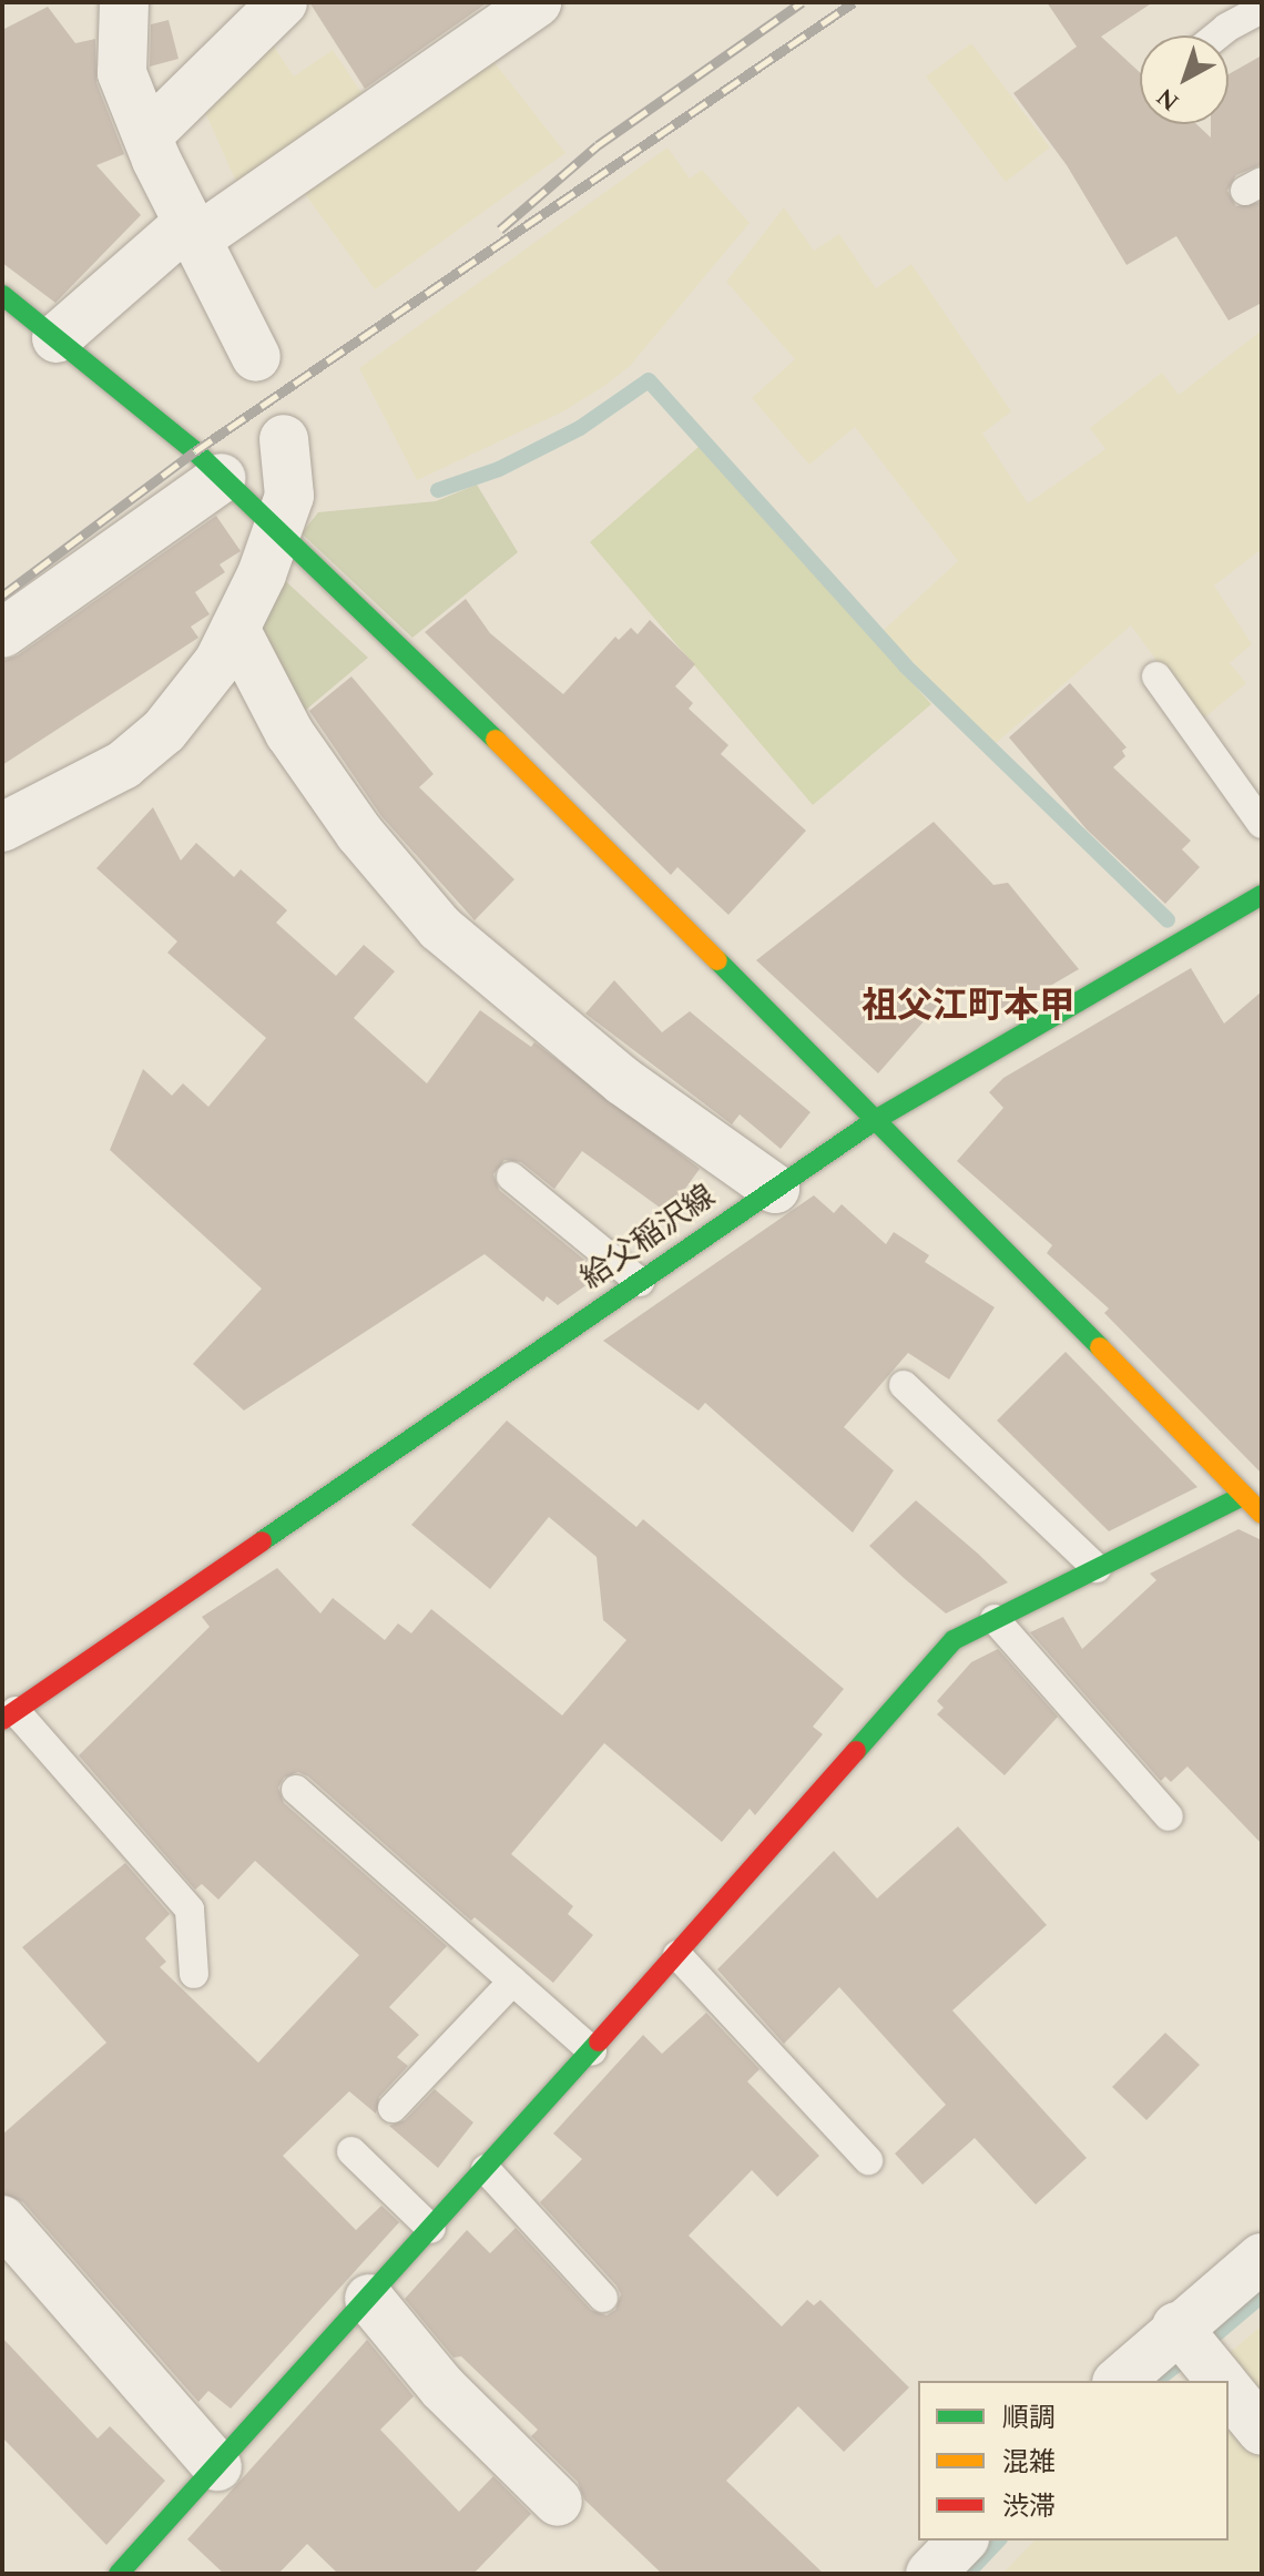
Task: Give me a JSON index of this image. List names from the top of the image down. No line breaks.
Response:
{"streets":{"street":["給父稲沢線"]},"districts":["祖父江町本甲"],"legend":["順調","混雑","渋滞"],"north":"bottom left"}
